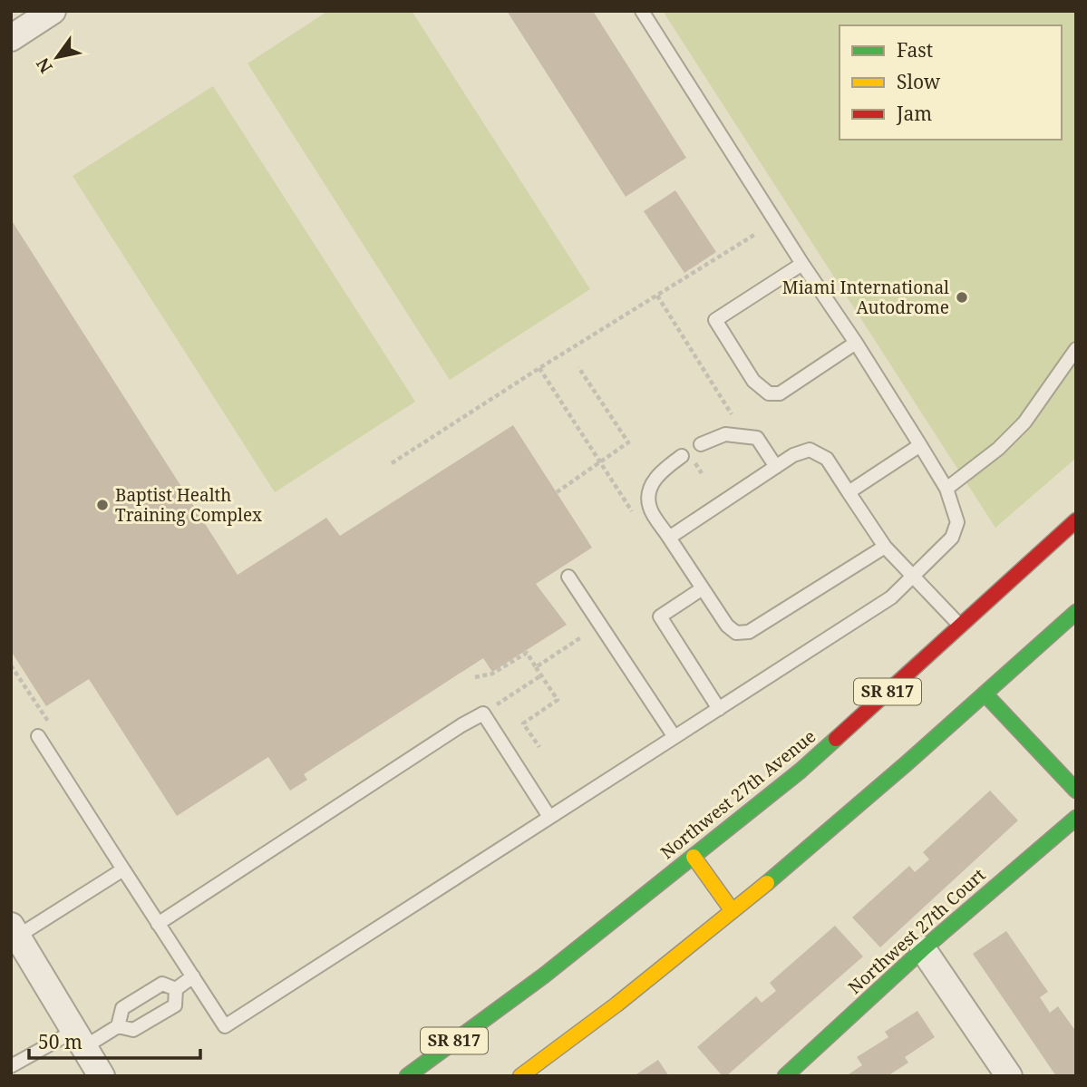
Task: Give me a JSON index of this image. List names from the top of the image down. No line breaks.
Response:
{"streets":{"main road":["SR 817","Northwest 27th Avenue","Northwest 27th Court"]},"places":["Miami International Autodrome","Baptist Health Training Complex"],"legend":["Fast","Slow","Jam"],"scale_bar":"50 m","north":"bottom left"}
